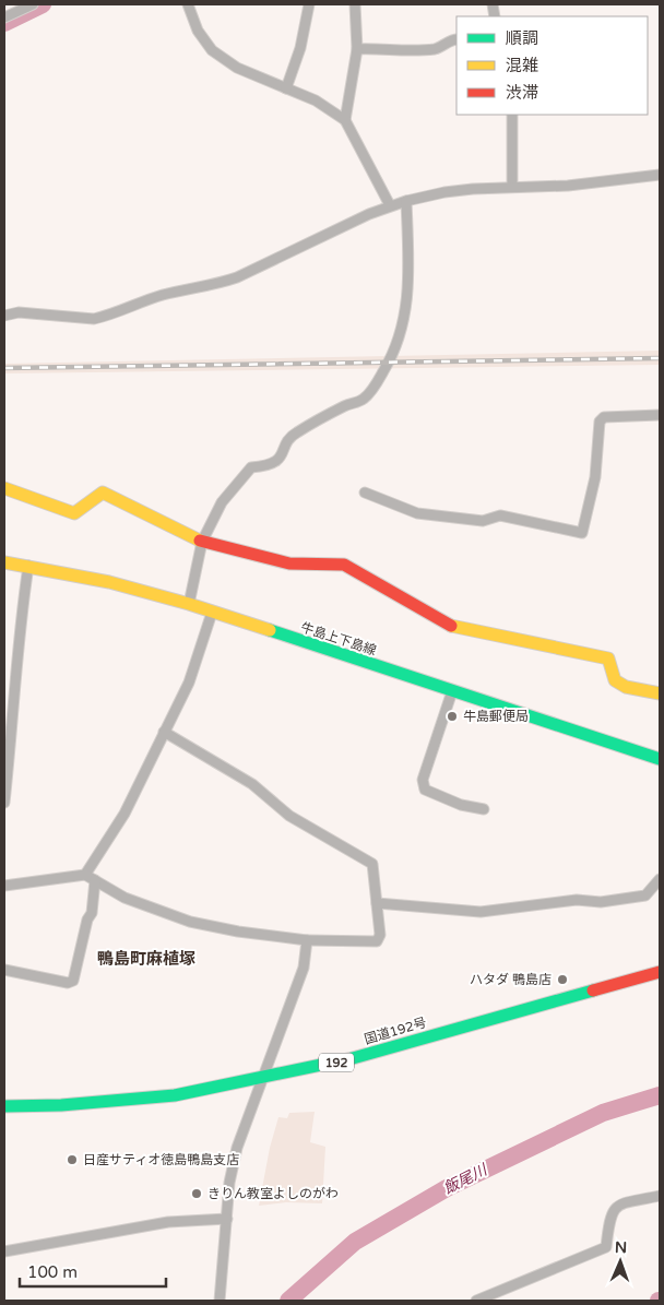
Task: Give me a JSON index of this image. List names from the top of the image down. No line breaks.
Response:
{"streets":{"main road":["牛島上下島線","国道192号","192"]},"districts":["鴨島町麻植塚"],"water":["飯尾川"],"places":["牛島郵便局","ハタダ 鴨島店","日産サティオ徳島鴨島支店","きりん教室よしのがわ"],"legend":["順調","混雑","渋滞"],"scale_bar":"100 m","north":"top"}
